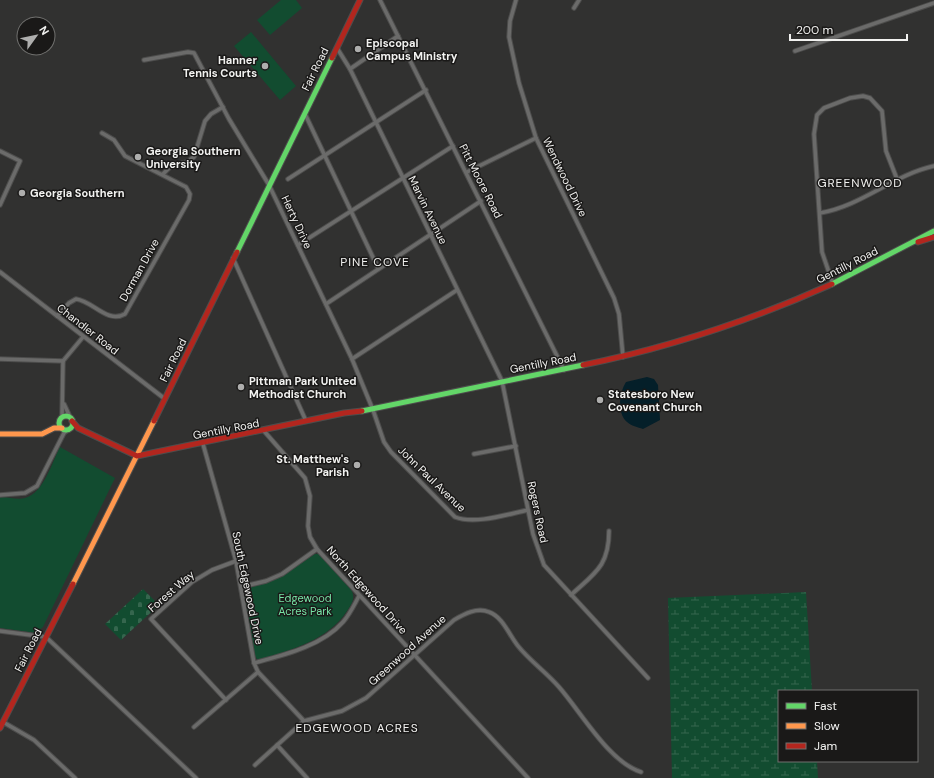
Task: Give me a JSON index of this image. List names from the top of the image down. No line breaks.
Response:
{"streets":{"street":["Fair Road","Wendwood Drive","Pitt Moore Road","Marvin Avenue","Herty Drive","Gentilly Road","Dorman Drive","Chandler Road","John Paul Avenue","Rogers Road","South Edgewood Drive","North Edgewood Drive","Forest Way","Greenwood Avenue"]},"crossings":[["Fair Road","Marvin Avenue"],["Fair Road","Herty Drive"],["Fair Road","Gentilly Road"],["Fair Road","Chandler Road"],["Wendwood Drive","Gentilly Road"],["Pitt Moore Road","Gentilly Road"],["Marvin Avenue","Gentilly Road"],["Marvin Avenue","Rogers Road"],["Herty Drive","Gentilly Road"],["Herty Drive","John Paul Avenue"],["Gentilly Road","John Paul Avenue"],["Gentilly Road","Rogers Road"],["Gentilly Road","South Edgewood Drive"],["Gentilly Road","North Edgewood Drive"],["Dorman Drive","Chandler Road"],["John Paul Avenue","Rogers Road"],["South Edgewood Drive","Forest Way"],["South Edgewood Drive","Greenwood Avenue"],["North Edgewood Drive","Greenwood Avenue"]],"districts":["GREENWOOD","PINE COVE","EDGEWOOD ACRES"],"parks":["Edgewood Acres Park"],"places":["Episcopal Campus Ministry","Hanner Tennis Courts","Georgia Southern University","Georgia Southern","Pittman Park United Methodist Church","Statesboro New Covenant Church","St. Matthew's Parish"],"legend":["Fast","Slow","Jam"],"scale_bar":"200 m","north":"top right"}
